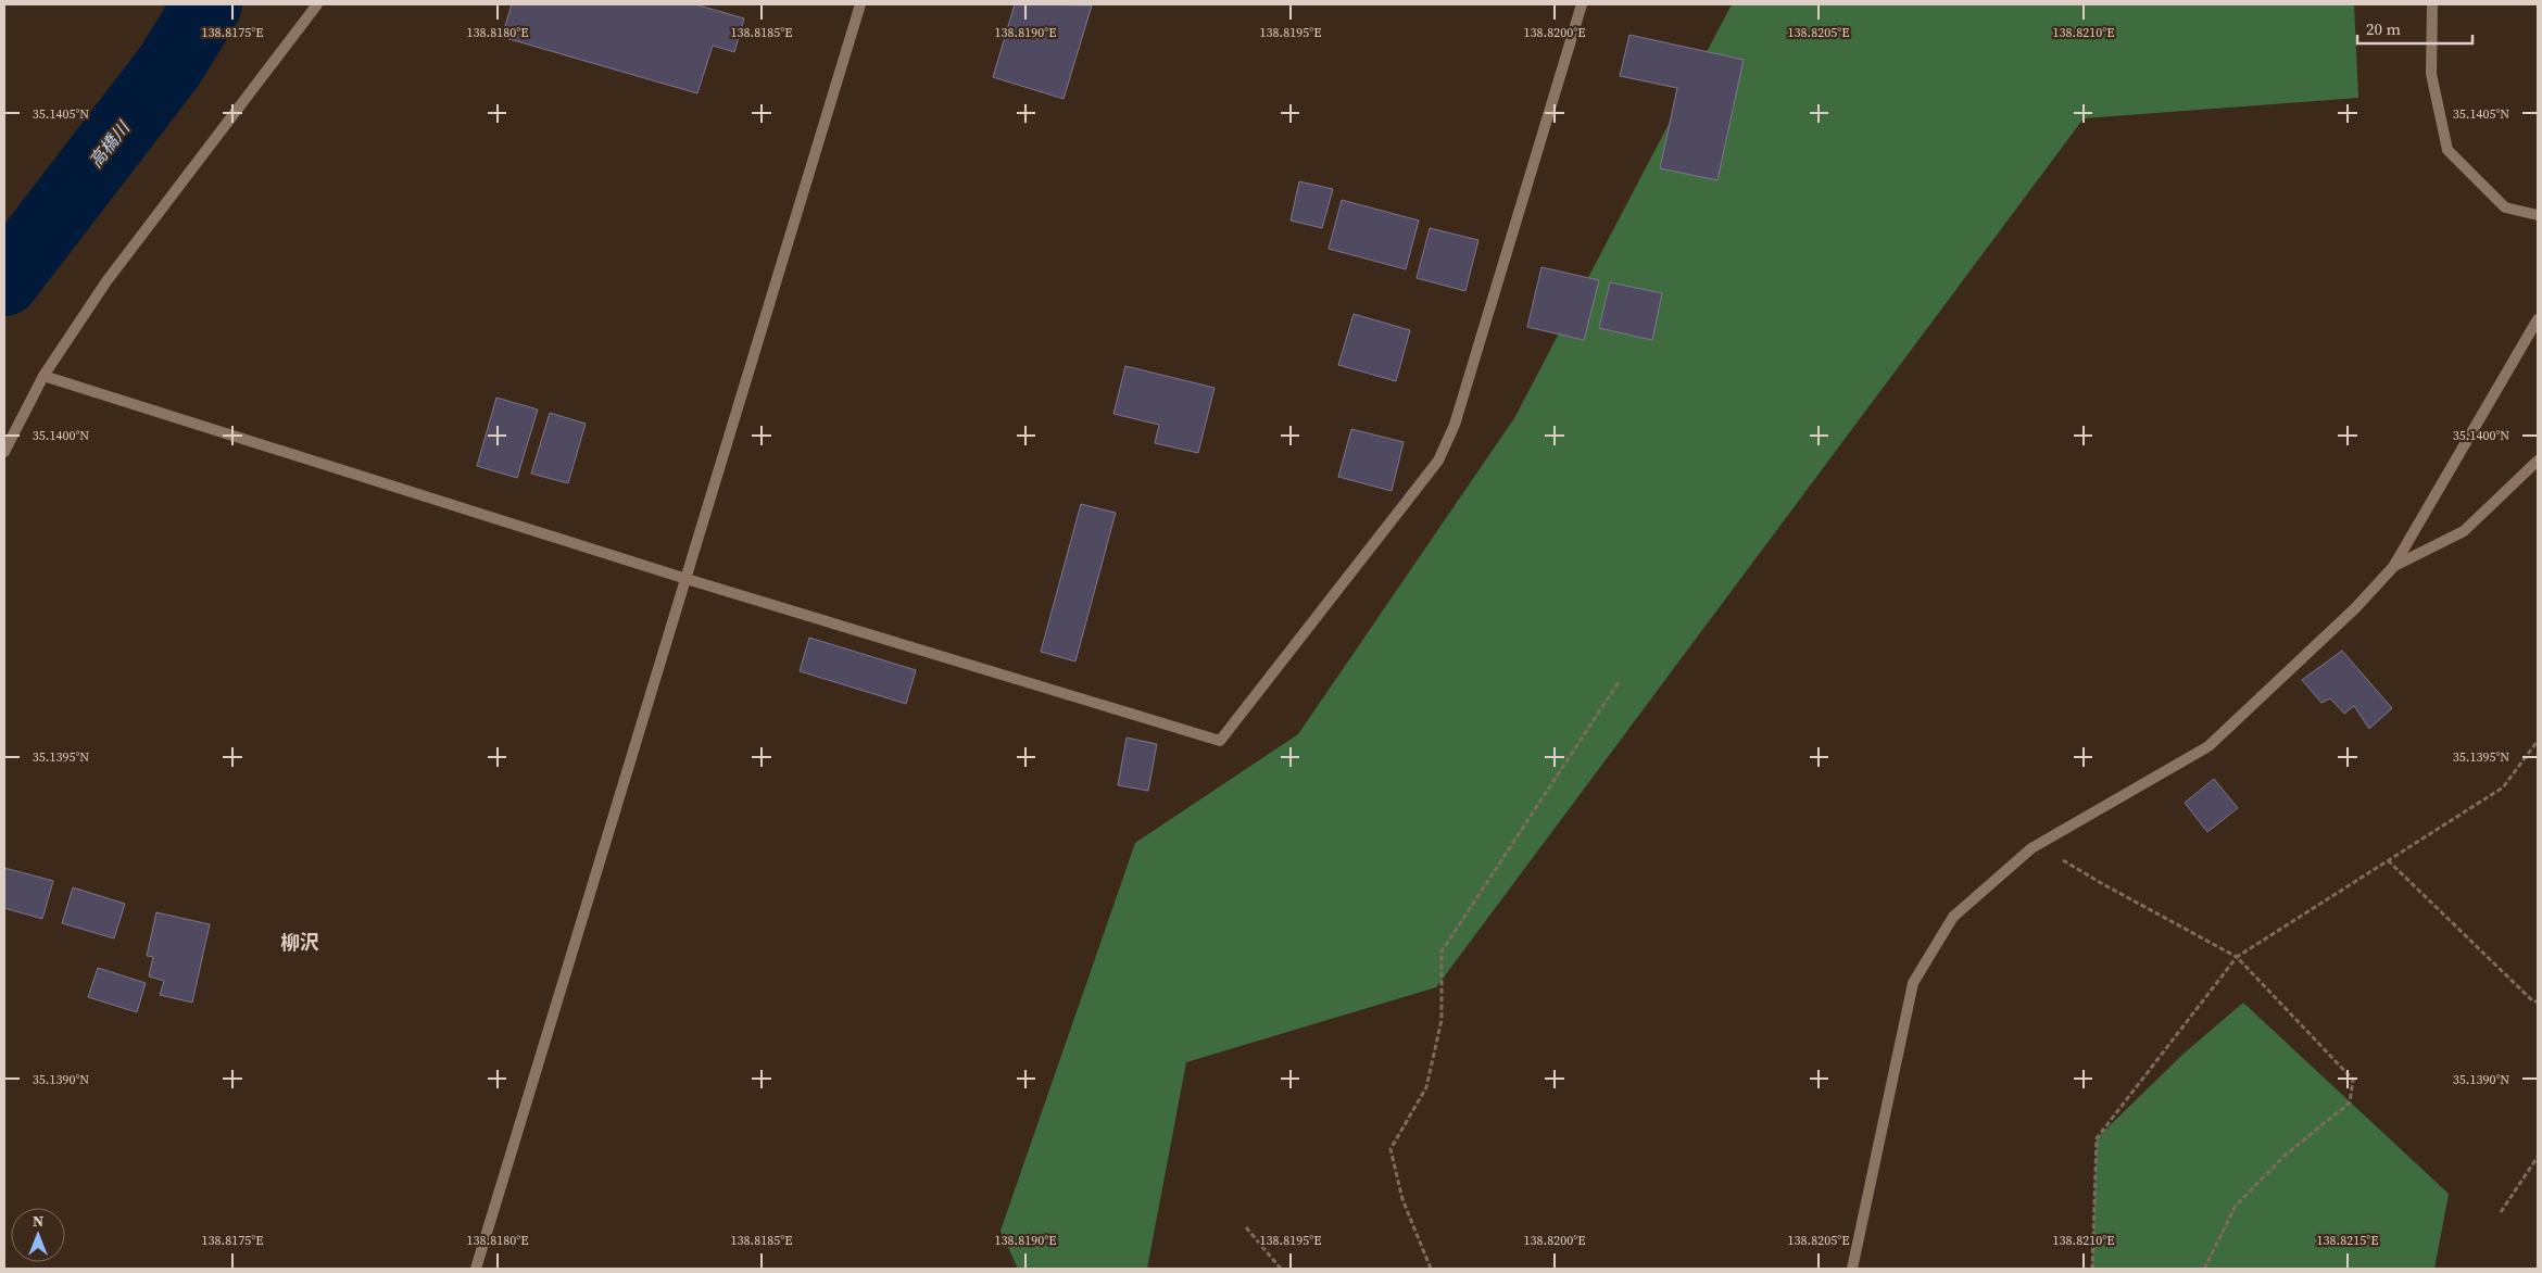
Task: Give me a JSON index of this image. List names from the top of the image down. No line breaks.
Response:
{"districts":["柳沢"],"water":["高橋川"],"scale_bar":"20 m","north":"top","coordinates":["138.8175°E","138.8180°E","138.8185°E","138.8190°E","138.8195°E","138.8200°E","138.8205°E","138.8210°E","35.1405°N","35.1400°N","35.1395°N","35.1390°N","138.8215°E"]}
